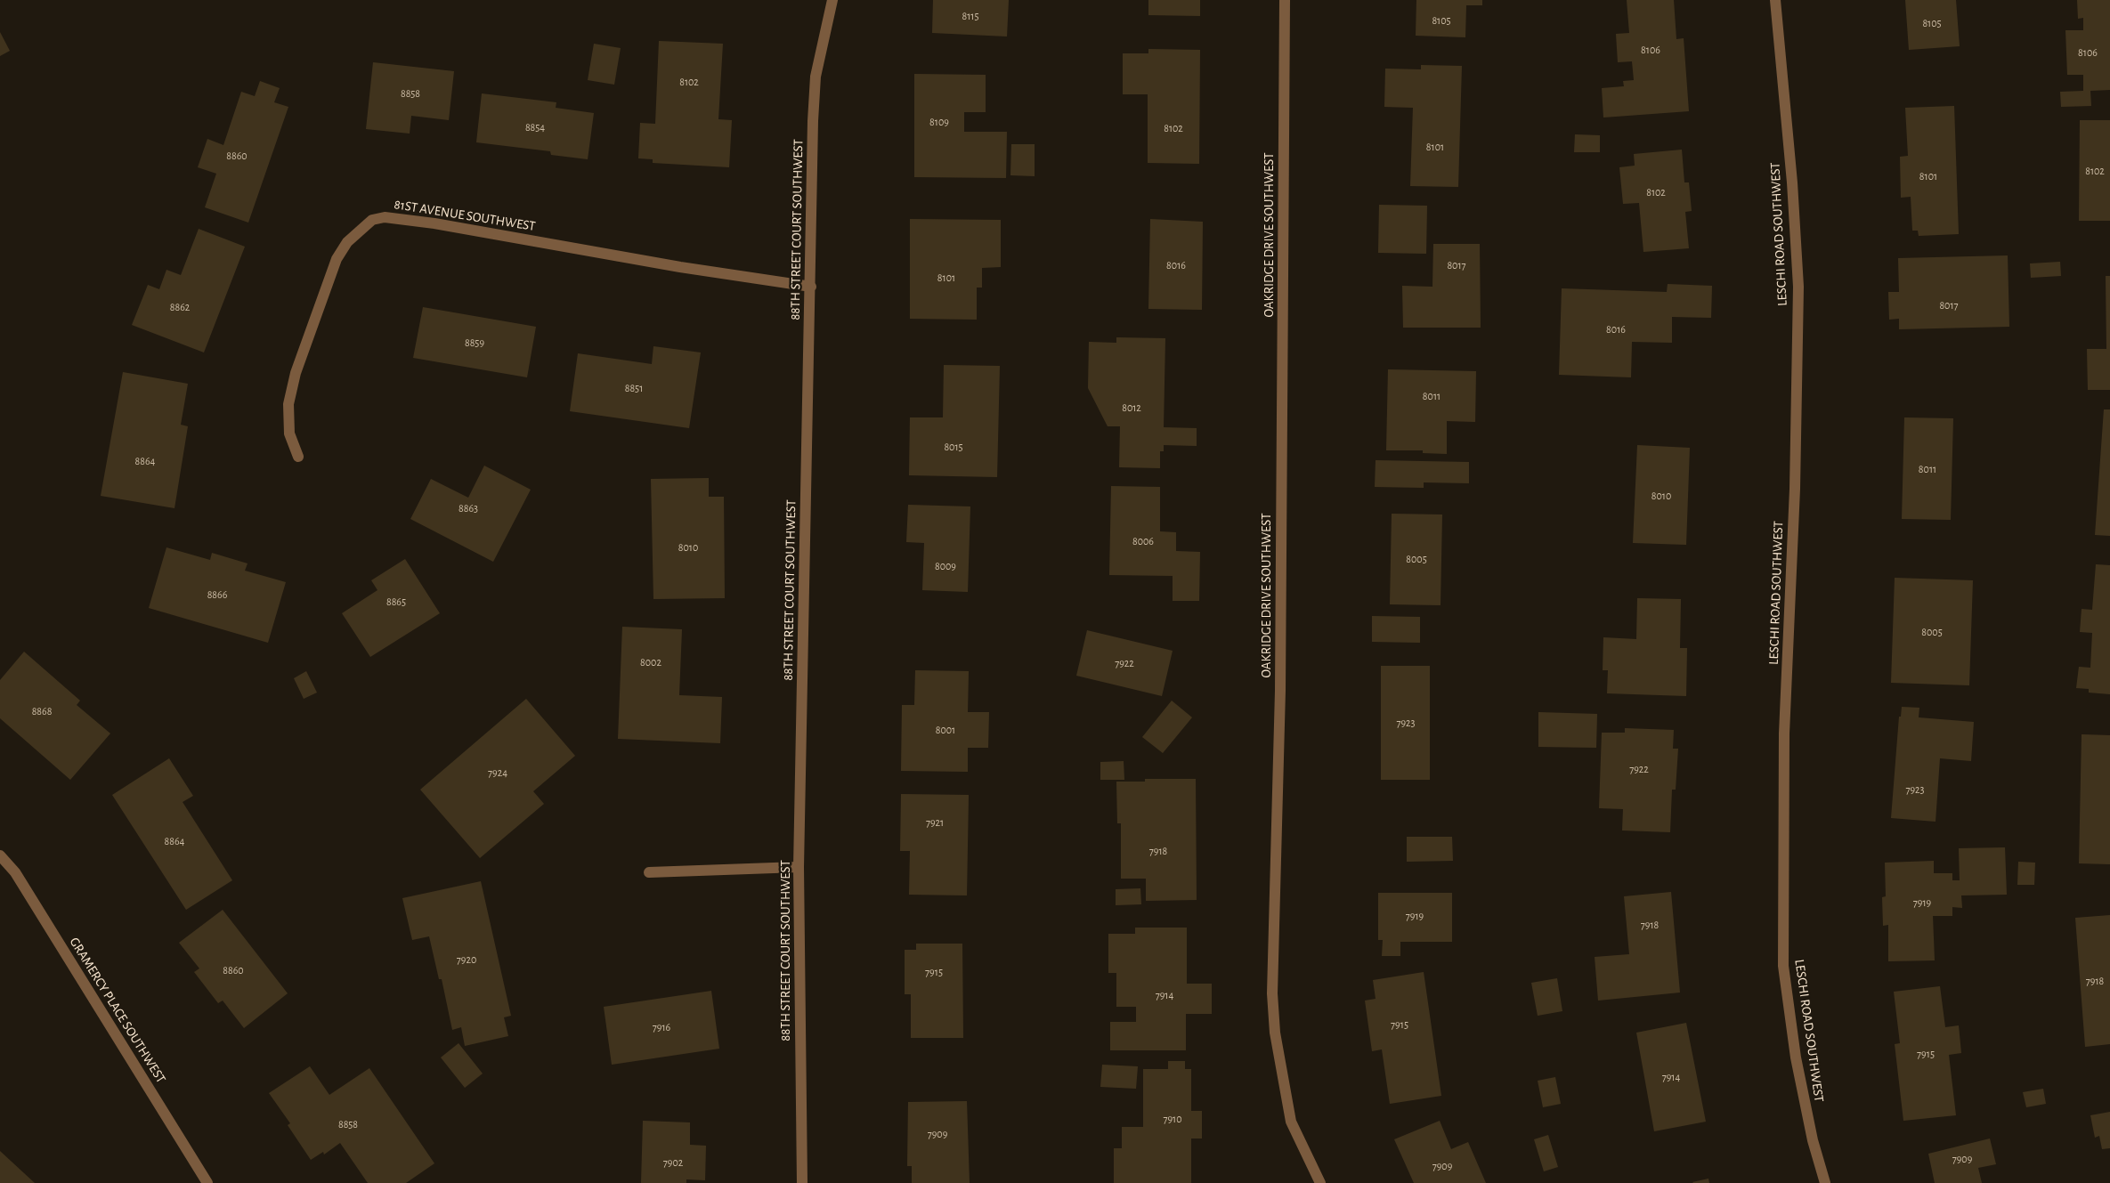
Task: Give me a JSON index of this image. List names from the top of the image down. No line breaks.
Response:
{"streets":{"street":["81ST AVENUE SOUTHWEST","88TH STREET COURT SOUTHWEST","LESCHI ROAD SOUTHWEST","OAKRIDGE DRIVE SOUTHWEST","GRAMERCY PLACE SOUTHWEST"]},"crossings":[["81ST AVENUE SOUTHWEST","88TH STREET COURT SOUTHWEST"]],"house_numbers":["8115","8105","8105","8106","8106","8102","8858","8109","8854","8102","8101","8860","8102","8101","8102","8016","8017","8101","8017","8862","8016","8859","8851","8011","8012","8015","8864","8011","8010","8863","8006","8010","8005","8009","8866","8865","8005","8002","7922","8868","7923","8001","7922","7924","7923","7921","8864","7918","7919","7919","7918","7920","8860","7915","7918","7914","7915","7916","7915","7914","7910","8858","7909","7909","7902","7909"]}
